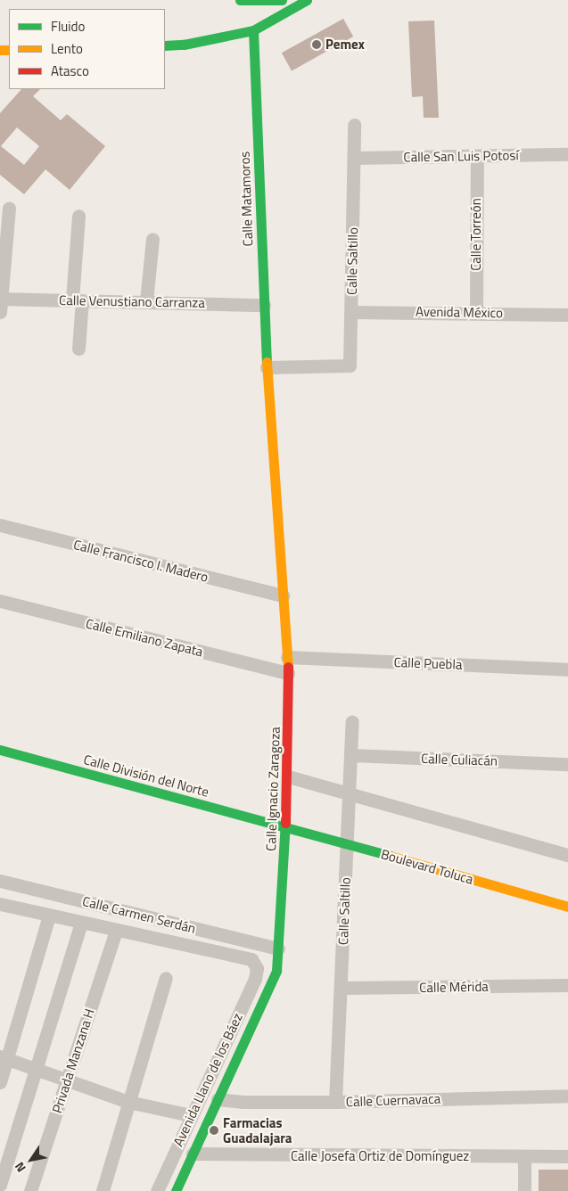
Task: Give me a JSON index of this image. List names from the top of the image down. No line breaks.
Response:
{"streets":{"main road":["Calle Matamoros","Calle División del Norte","Calle Ignacio Zaragoza","Boulevard Toluca"],"street":["Calle San Luis Potosí","Calle Torreón","Calle Saltillo","Calle Venustiano Carranza","Avenida México","Calle Francisco I. Madero","Calle Emiliano Zapata","Calle Puebla","Calle Culiacán","Calle Carmen Serdán","Calle Mérida","Privada Manzana H","Avenida Llano de los Báez","Calle Cuernavaca","Calle Josefa Ortiz de Domínguez"]},"crossings":[["Calle San Luis Potosí","Calle Torreón"],["Calle San Luis Potosí","Calle Saltillo"],["Calle Matamoros","Calle Saltillo"],["Calle Matamoros","Calle Venustiano Carranza"],["Calle Matamoros","Calle Ignacio Zaragoza"],["Calle Torreón","Avenida México"],["Calle Saltillo","Avenida México"],["Calle Saltillo","Calle Culiacán"],["Calle Saltillo","Calle Ignacio Zaragoza"],["Calle Saltillo","Boulevard Toluca"],["Calle Saltillo","Calle Mérida"],["Calle Saltillo","Calle Cuernavaca"],["Calle Francisco I. Madero","Calle Ignacio Zaragoza"],["Calle Emiliano Zapata","Calle Ignacio Zaragoza"],["Calle Puebla","Calle Ignacio Zaragoza"],["Calle División del Norte","Calle Ignacio Zaragoza"],["Calle División del Norte","Boulevard Toluca"],["Calle Ignacio Zaragoza","Boulevard Toluca"],["Calle Ignacio Zaragoza","Calle Carmen Serdán"],["Calle Ignacio Zaragoza","Calle Cuernavaca"],["Calle Ignacio Zaragoza","Calle Josefa Ortiz de Domínguez"],["Calle Carmen Serdán","Privada Manzana H"],["Calle Carmen Serdán","Avenida Llano de los Báez"]],"places":["Pemex","Farmacias Guadalajara"],"legend":["Fluido","Lento","Atasco"],"north":"bottom left"}
